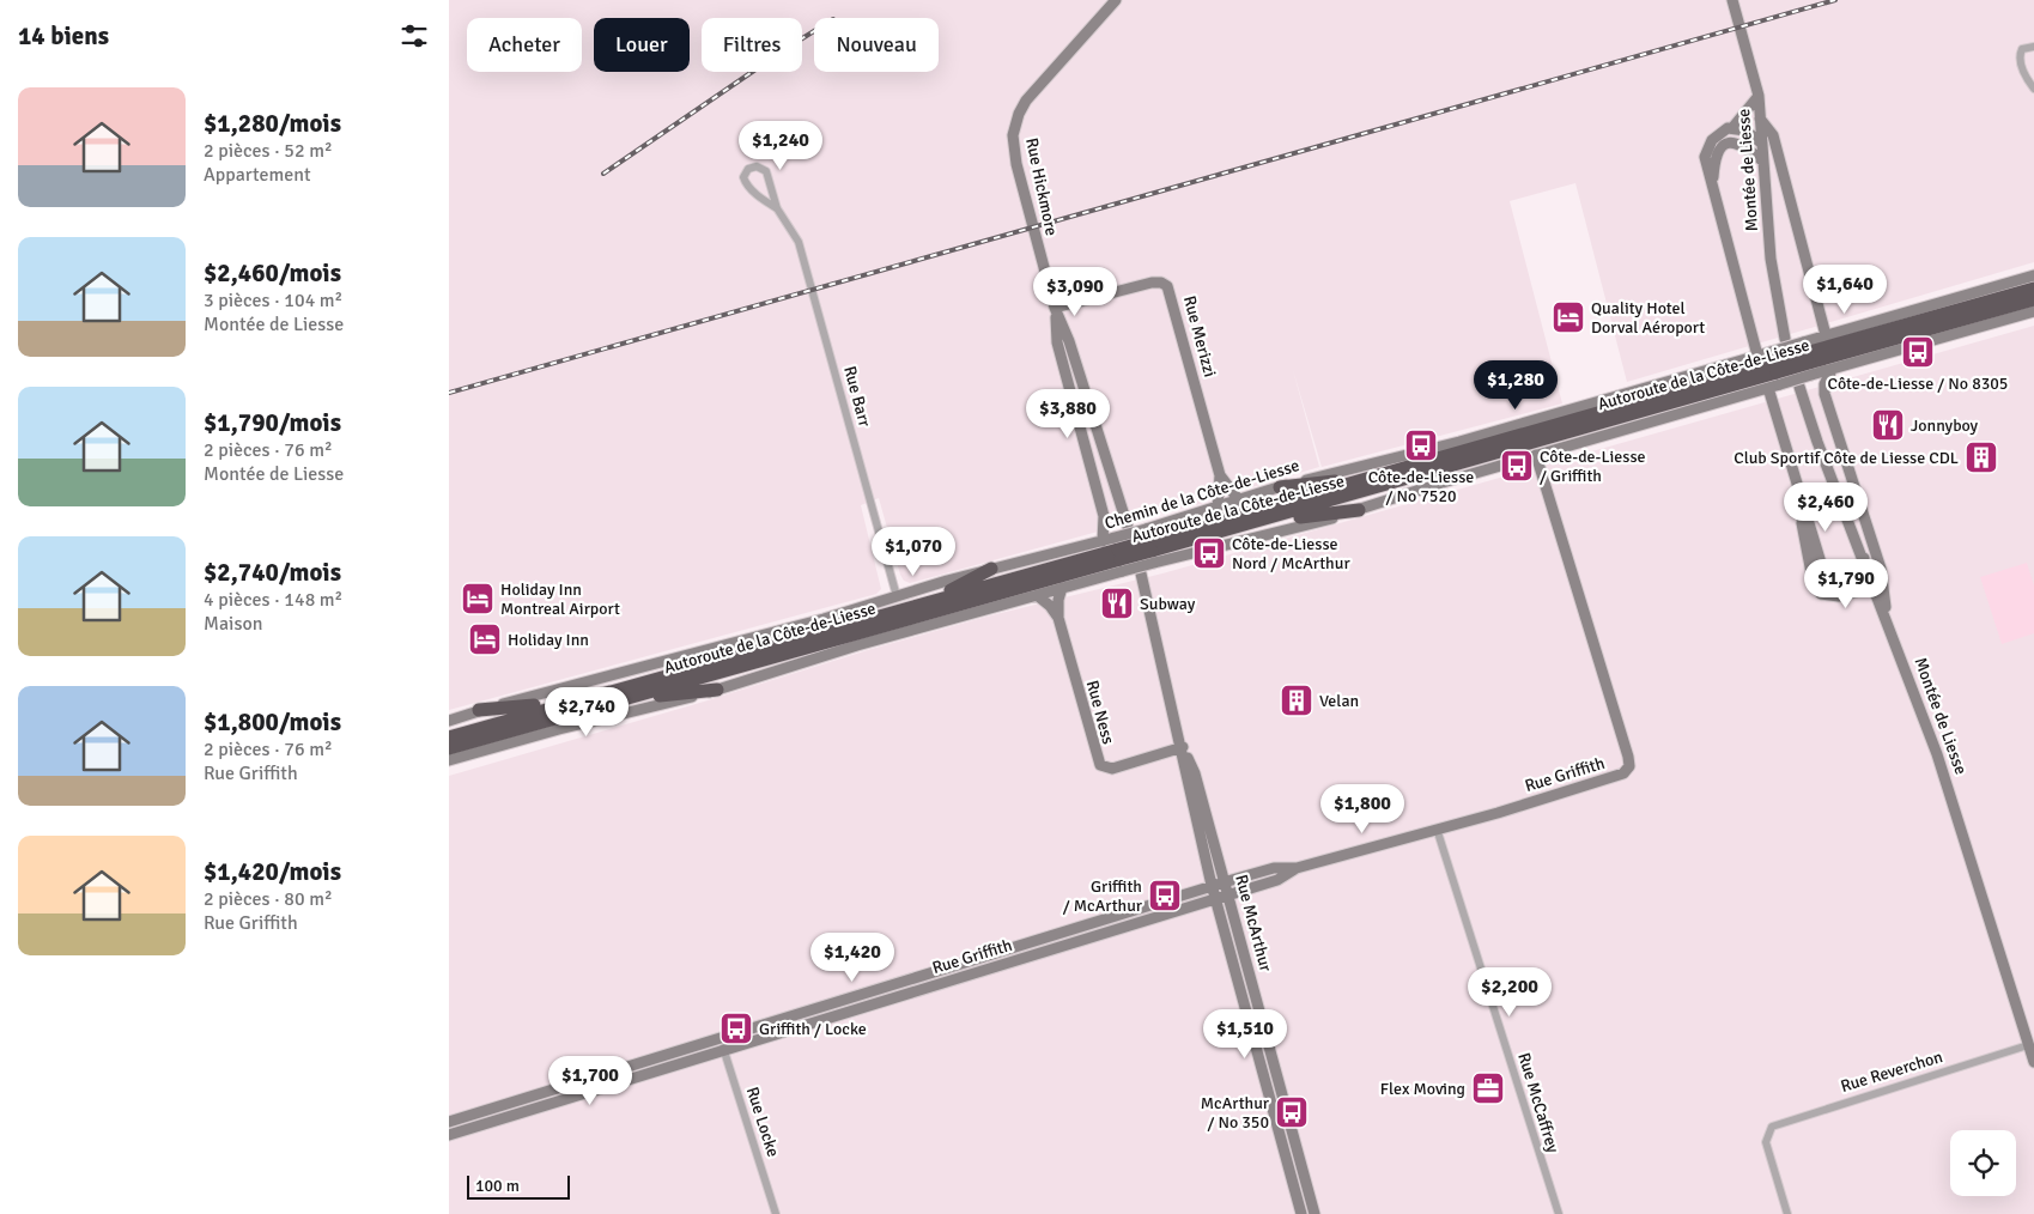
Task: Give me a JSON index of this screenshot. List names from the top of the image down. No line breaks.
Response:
{"streets":{"highway":["Autoroute de la Côte-de-Liesse"],"street":["Montée de Liesse","Rue Hickmore","Rue Merizzi","Rue Barr","Chemin de la Côte-de-Liesse","Rue Ness","Rue Griffith","Rue McArthur","Rue Reverchon","Rue McCaffrey","Rue Locke"]},"crossings":[["Montée de Liesse","Rue Reverchon"],["Rue Hickmore","Rue Merizzi"],["Rue Merizzi","Chemin de la Côte-de-Liesse"],["Autoroute de la Côte-de-Liesse","Chemin de la Côte-de-Liesse"],["Rue Barr","Chemin de la Côte-de-Liesse"],["Chemin de la Côte-de-Liesse","Rue Ness"],["Chemin de la Côte-de-Liesse","Rue Griffith"],["Rue Ness","Rue McArthur"],["Rue Griffith","Rue McArthur"],["Rue Griffith","Rue McCaffrey"],["Rue Griffith","Rue Locke"]],"places":{"hotel":["Quality Hotel Dorval Aéroport","Holiday Inn Montreal Airport","Holiday Inn"],"bus stop":["Côte-de-Liesse / No 8305","Côte-de-Liesse / No 7520","Côte-de-Liesse / Griffith","Côte-de-Liesse Nord / McArthur","Griffith / McArthur","Griffith / Locke","McArthur / No 350"],"restaurant":["Jonnyboy","Subway"],"building":["Club Sportif Côte de Liesse CDL","Velan"],"office":["Flex Moving"]},"scale_bar":"100 m","page":{"heading":"14 biens","chip":["Acheter","Louer","Filtres","Nouveau"],"list":[{"name":"$1,280/mois","note":"2 pièces · 52 m² · Appartement"},{"name":"$2,460/mois","note":"3 pièces · 104 m² · Montée de Liesse"},{"name":"$1,790/mois","note":"2 pièces · 76 m² · Montée de Liesse"},{"name":"$2,740/mois","note":"4 pièces · 148 m² · Maison"},{"name":"$1,800/mois","note":"2 pièces · 76 m² · Rue Griffith"},{"name":"$1,420/mois","note":"2 pièces · 80 m² · Rue Griffith"}],"price":["$1,240","$1,640","$3,090","$1,280","$3,880","$2,460","$1,070","$1,790","$2,740","$1,800","$1,420","$2,200","$1,510","$1,700"],"scale":"100 m"}}
